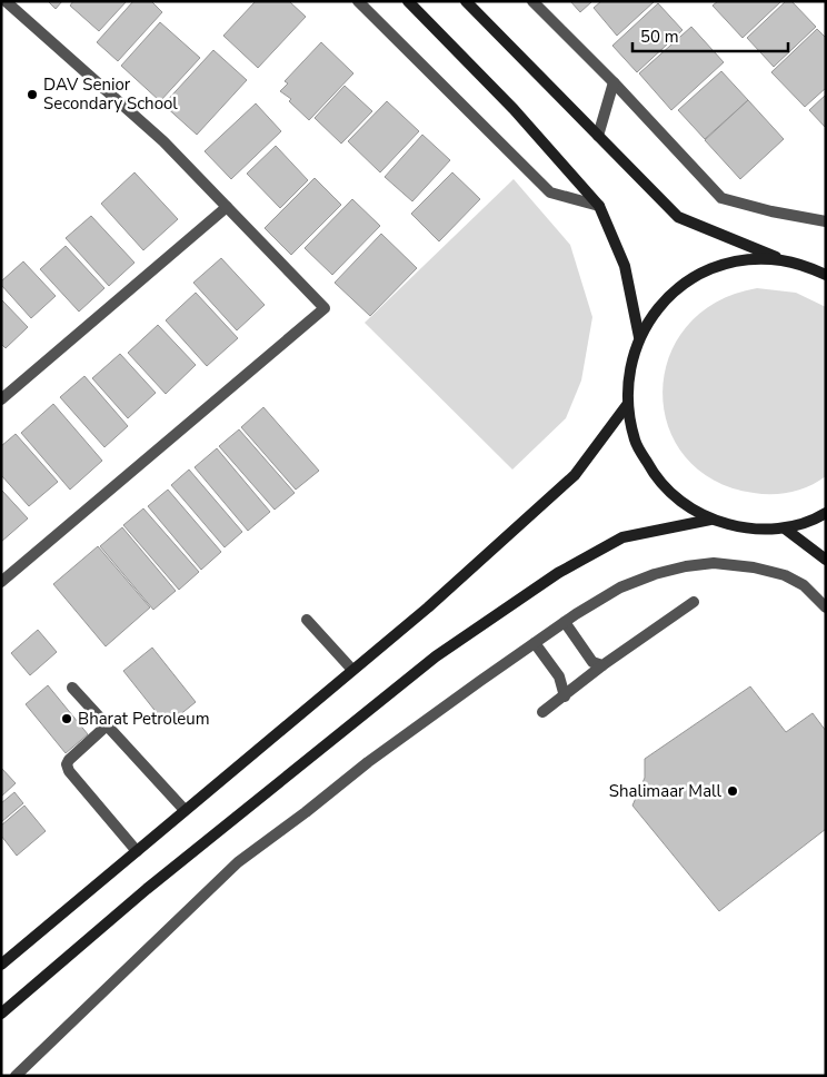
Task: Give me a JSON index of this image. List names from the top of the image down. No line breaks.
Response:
{"places":["DAV Senior Secondary School","Bharat Petroleum","Shalimaar Mall"],"scale_bar":"50 m"}
